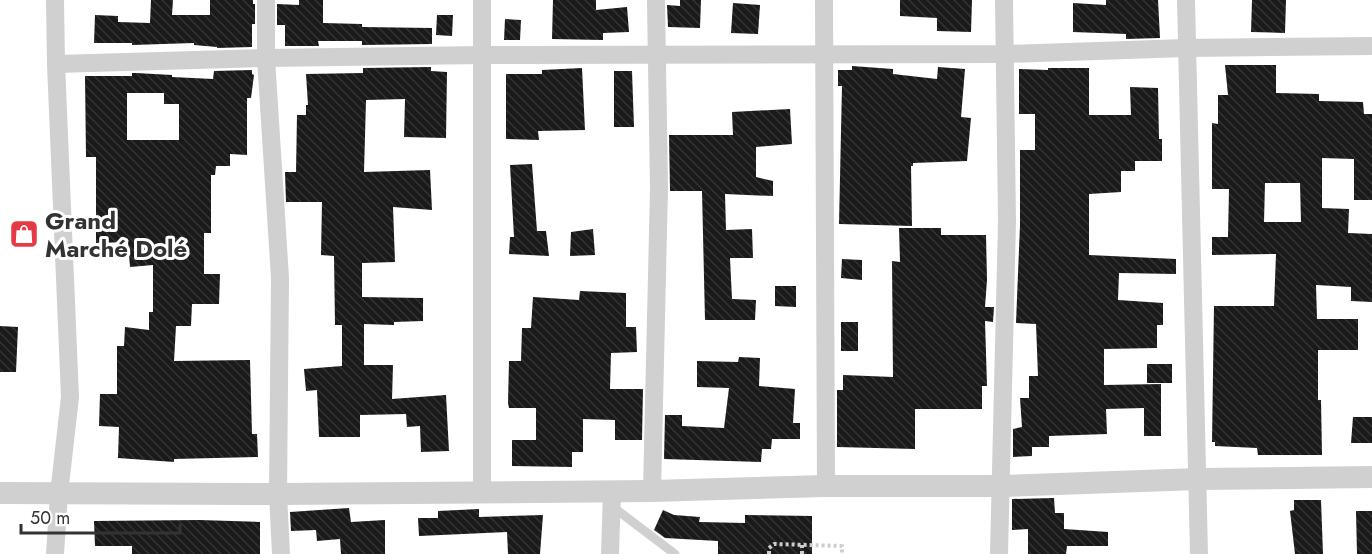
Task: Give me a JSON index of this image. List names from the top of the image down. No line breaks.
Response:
{"places":{"shop":["Grand Marché Dolé"]},"scale_bar":"50 m"}
